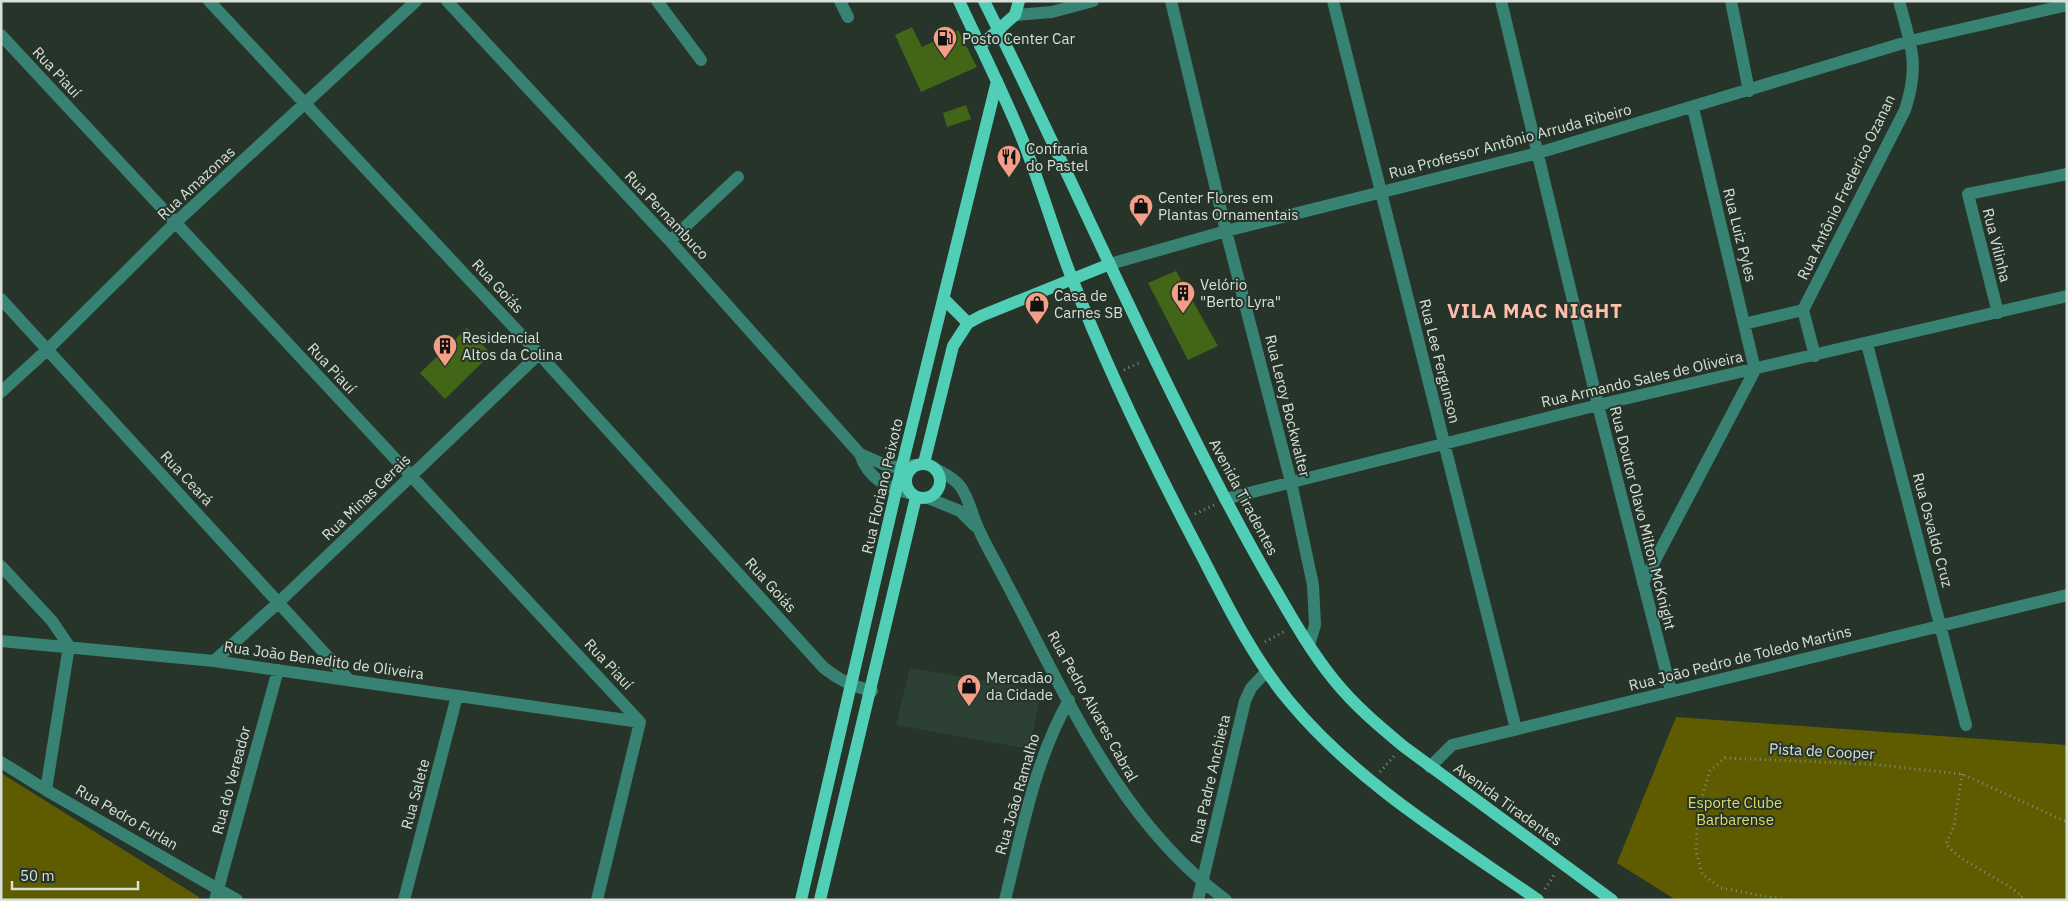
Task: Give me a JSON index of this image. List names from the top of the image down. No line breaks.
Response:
{"streets":{"main road":["Rua Professor Antônio Arruda Ribeiro","Rua Floriano Peixoto","Avenida Tiradentes"],"street":["Rua Piauí","Rua Amazonas","Rua Antônio Frederico Ozanan","Rua Pernambuco","Rua Luiz Pyles","Rua Vilinha","Rua Goiás","Rua Lee Fergunson","Rua Armando Sales de Oliveira","Rua Leroy Bockwalter","Rua Ceará","Rua Minas Gerais","Rua Doutor Olavo Milton McKnight","Rua Osvaldo Cruz","Rua João Pedro de Toledo Martins","Rua João Benedito de Oliveira","Rua Pedro Alvares Cabral","Rua Padre Anchieta","Rua do Vereador","Rua Salete","Rua João Ramalho","Rua Pedro Furlan"],"path":["Pista de Cooper"]},"crossings":[["Rua Piauí","Rua Amazonas"],["Rua Piauí","Rua Minas Gerais"],["Rua Piauí","Rua João Benedito de Oliveira"],["Rua Professor Antônio Arruda Ribeiro","Rua Antônio Frederico Ozanan"],["Rua Professor Antônio Arruda Ribeiro","Rua Luiz Pyles"],["Rua Professor Antônio Arruda Ribeiro","Rua Lee Fergunson"],["Rua Professor Antônio Arruda Ribeiro","Rua Leroy Bockwalter"],["Rua Professor Antônio Arruda Ribeiro","Rua Floriano Peixoto"],["Rua Professor Antônio Arruda Ribeiro","Avenida Tiradentes"],["Rua Professor Antônio Arruda Ribeiro","Rua Doutor Olavo Milton McKnight"],["Rua Amazonas","Rua Goiás"],["Rua Amazonas","Rua Ceará"],["Rua Pernambuco","Rua Floriano Peixoto"],["Rua Pernambuco","Rua Pedro Alvares Cabral"],["Rua Luiz Pyles","Rua Armando Sales de Oliveira"],["Rua Vilinha","Rua Armando Sales de Oliveira"],["Rua Goiás","Rua Floriano Peixoto"],["Rua Goiás","Rua Minas Gerais"],["Rua Lee Fergunson","Rua Armando Sales de Oliveira"],["Rua Lee Fergunson","Rua João Pedro de Toledo Martins"],["Rua Armando Sales de Oliveira","Rua Leroy Bockwalter"],["Rua Armando Sales de Oliveira","Avenida Tiradentes"],["Rua Armando Sales de Oliveira","Rua Doutor Olavo Milton McKnight"],["Rua Armando Sales de Oliveira","Rua Osvaldo Cruz"],["Rua Leroy Bockwalter","Avenida Tiradentes"],["Rua Ceará","Rua Minas Gerais"],["Rua Ceará","Rua João Benedito de Oliveira"],["Rua Floriano Peixoto","Rua Pedro Alvares Cabral"],["Rua Minas Gerais","Rua João Benedito de Oliveira"],["Avenida Tiradentes","Rua João Pedro de Toledo Martins"],["Rua Doutor Olavo Milton McKnight","Rua João Pedro de Toledo Martins"],["Rua Osvaldo Cruz","Rua João Pedro de Toledo Martins"],["Rua João Benedito de Oliveira","Rua do Vereador"],["Rua João Benedito de Oliveira","Rua Salete"],["Rua Pedro Alvares Cabral","Rua Padre Anchieta"],["Rua Pedro Alvares Cabral","Rua João Ramalho"],["Rua do Vereador","Rua Pedro Furlan"]],"districts":["VILA MAC NIGHT"],"parks":["Esporte Clube Barbarense"],"places":{"fuel station":["Posto Center Car"],"restaurant":["Confraria do Pastel"],"shop":["Center Flores em Plantas Ornamentais","Casa de Carnes SB","Mercadão da Cidade"],"building":["Velório \"Berto Lyra\"","Residencial Altos da Colina"]},"scale_bar":"50 m"}
